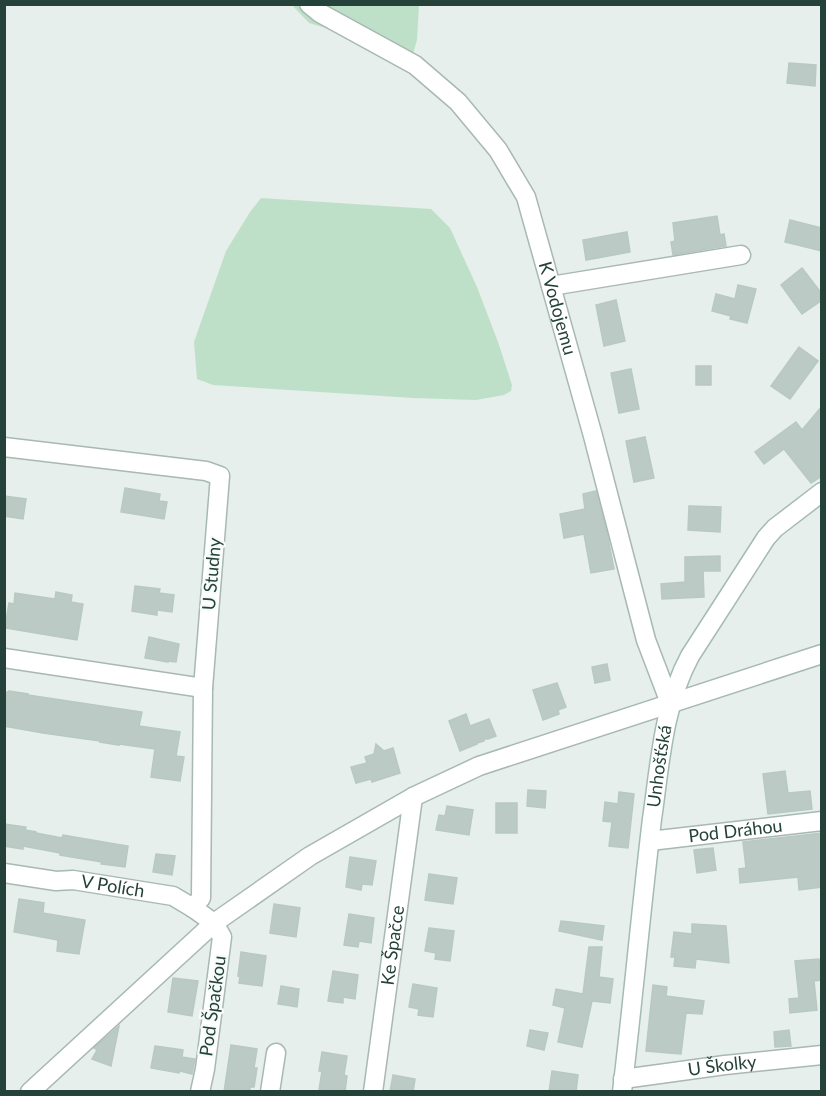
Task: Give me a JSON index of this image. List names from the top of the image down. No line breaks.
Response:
{"streets":{"street":["K Vodojemu","U Studny","Unhošťská","Pod Dráhou","V Polích","Ke Špačce","Pod Špačkou","U Školky"]},"crossings":[["K Vodojemu","Unhošťská"],["Unhošťská","Pod Dráhou"],["Unhošťská","U Školky"],["V Polích","Pod Špačkou"]]}
